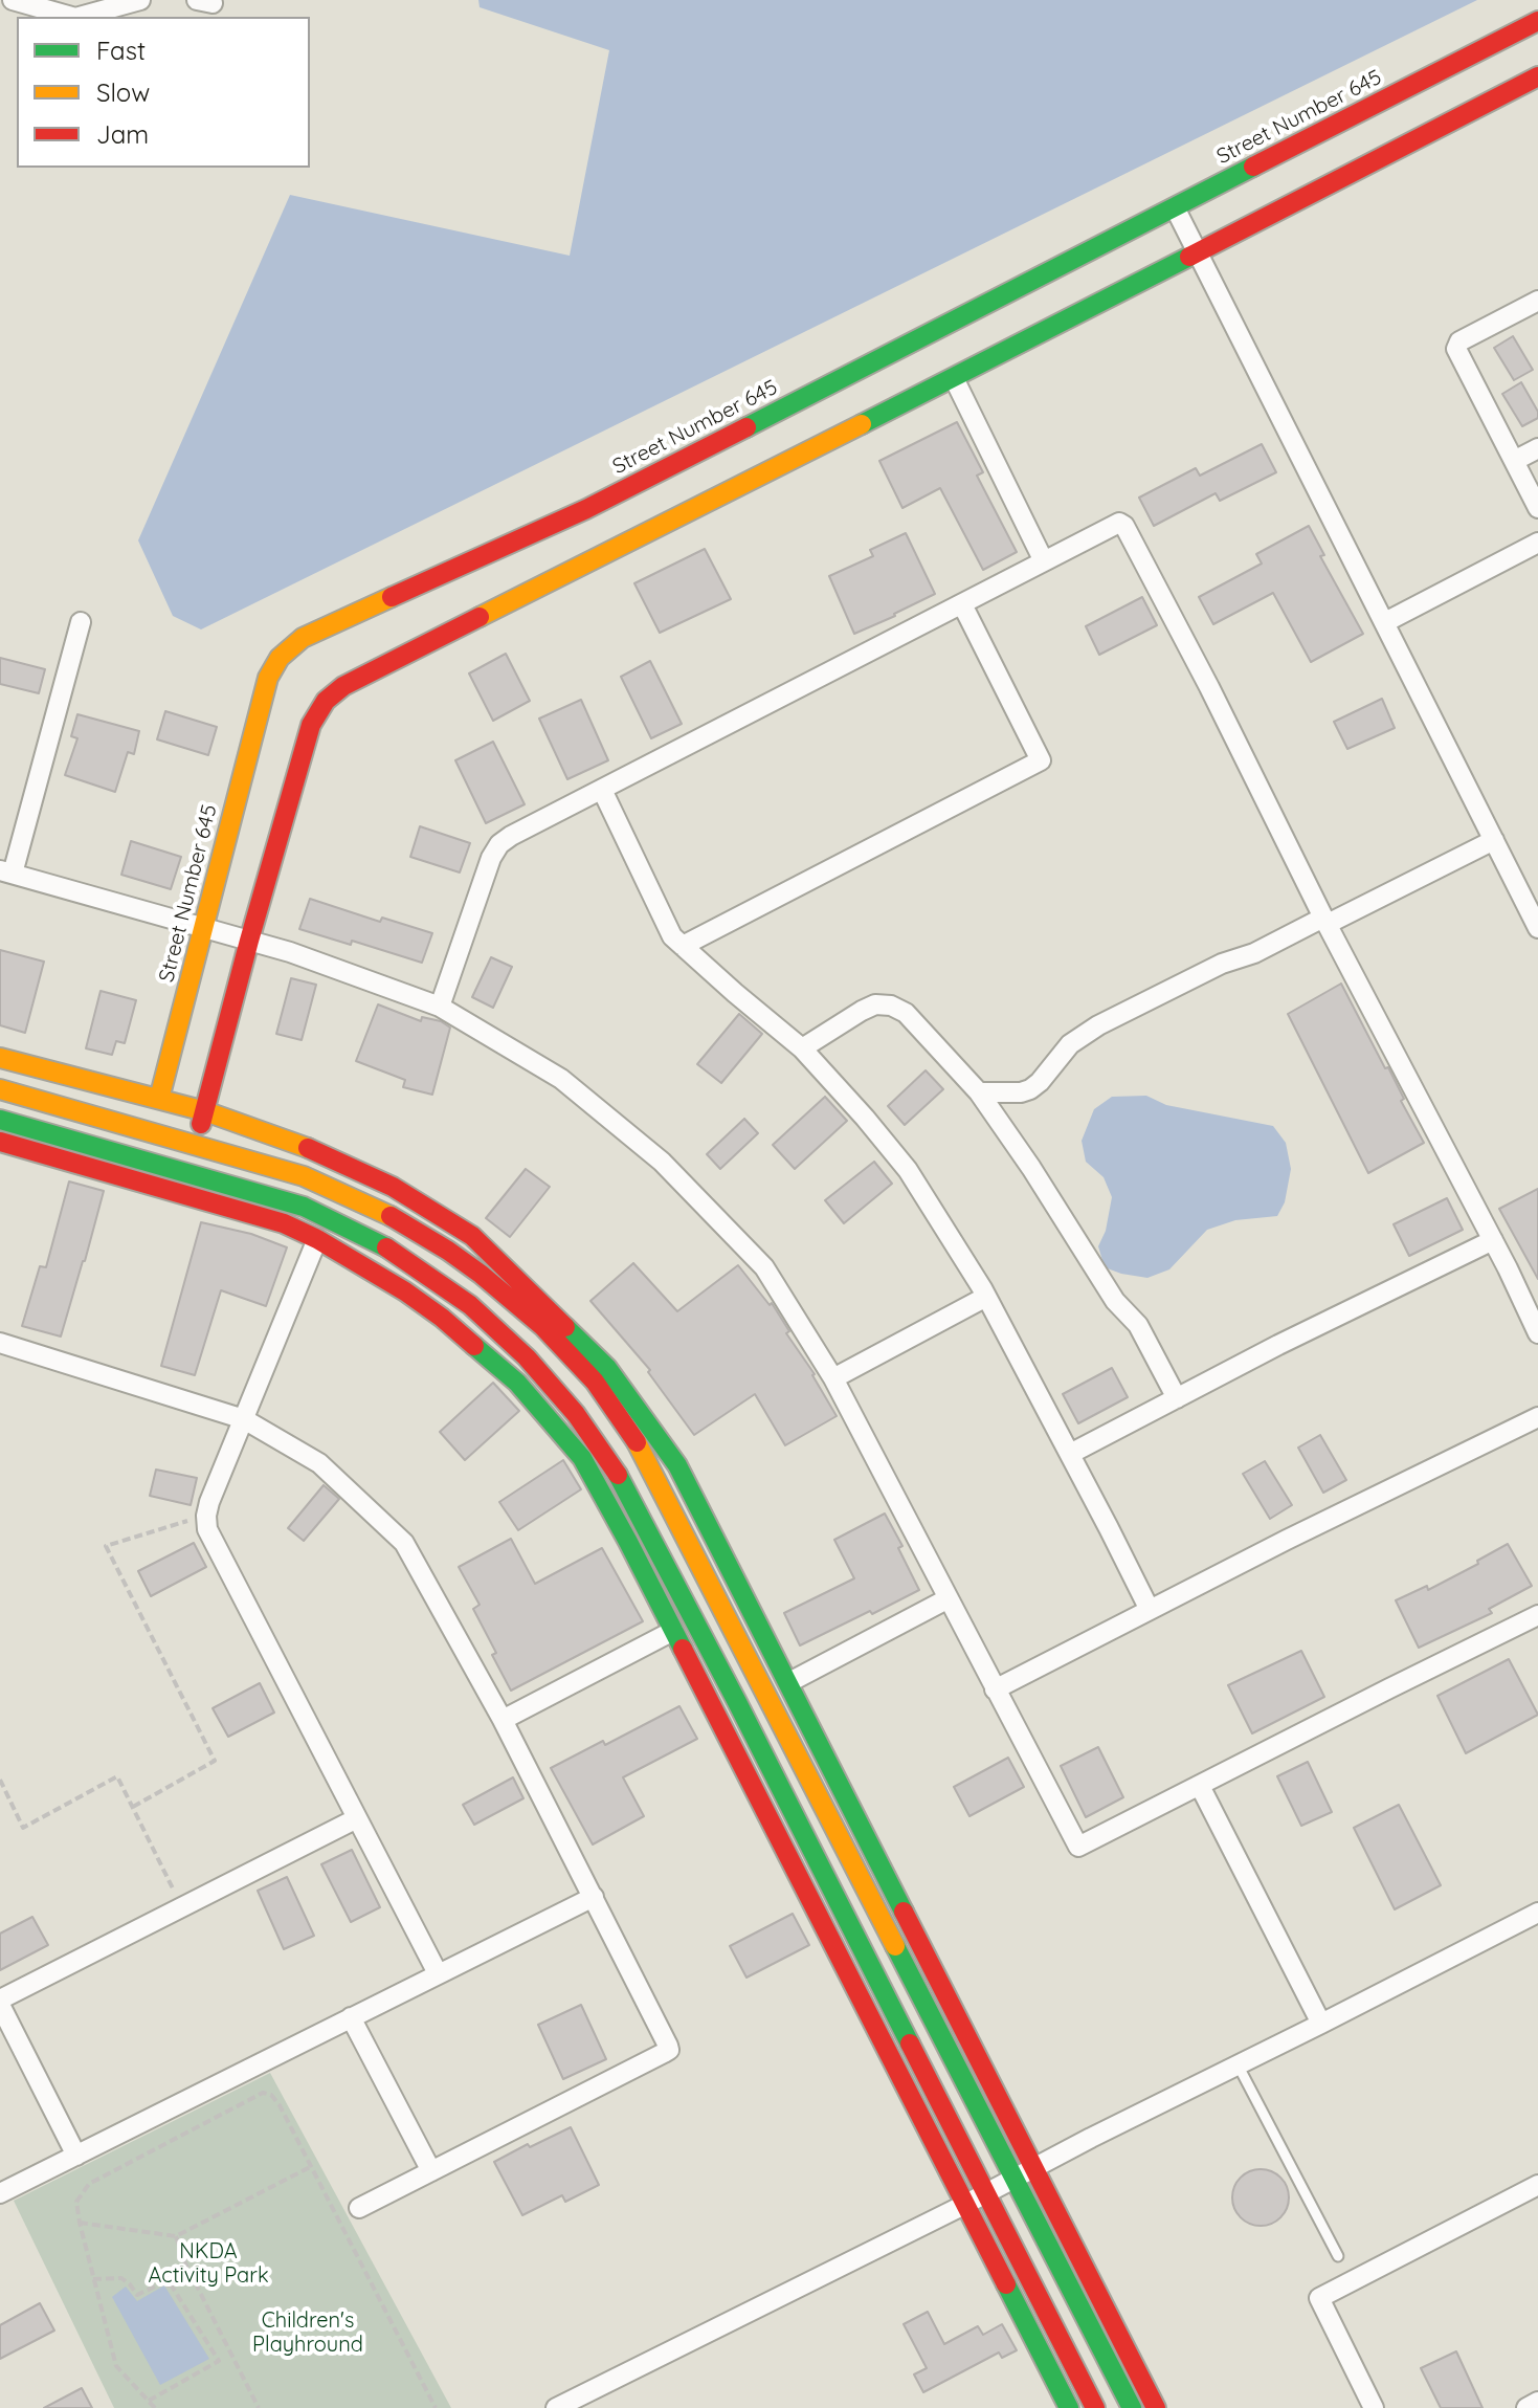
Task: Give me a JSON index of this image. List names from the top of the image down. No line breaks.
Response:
{"streets":{"street":["Street Number 645"]},"parks":["NKDA Activity Park","Children's Playhround"],"legend":["Fast","Slow","Jam"]}
